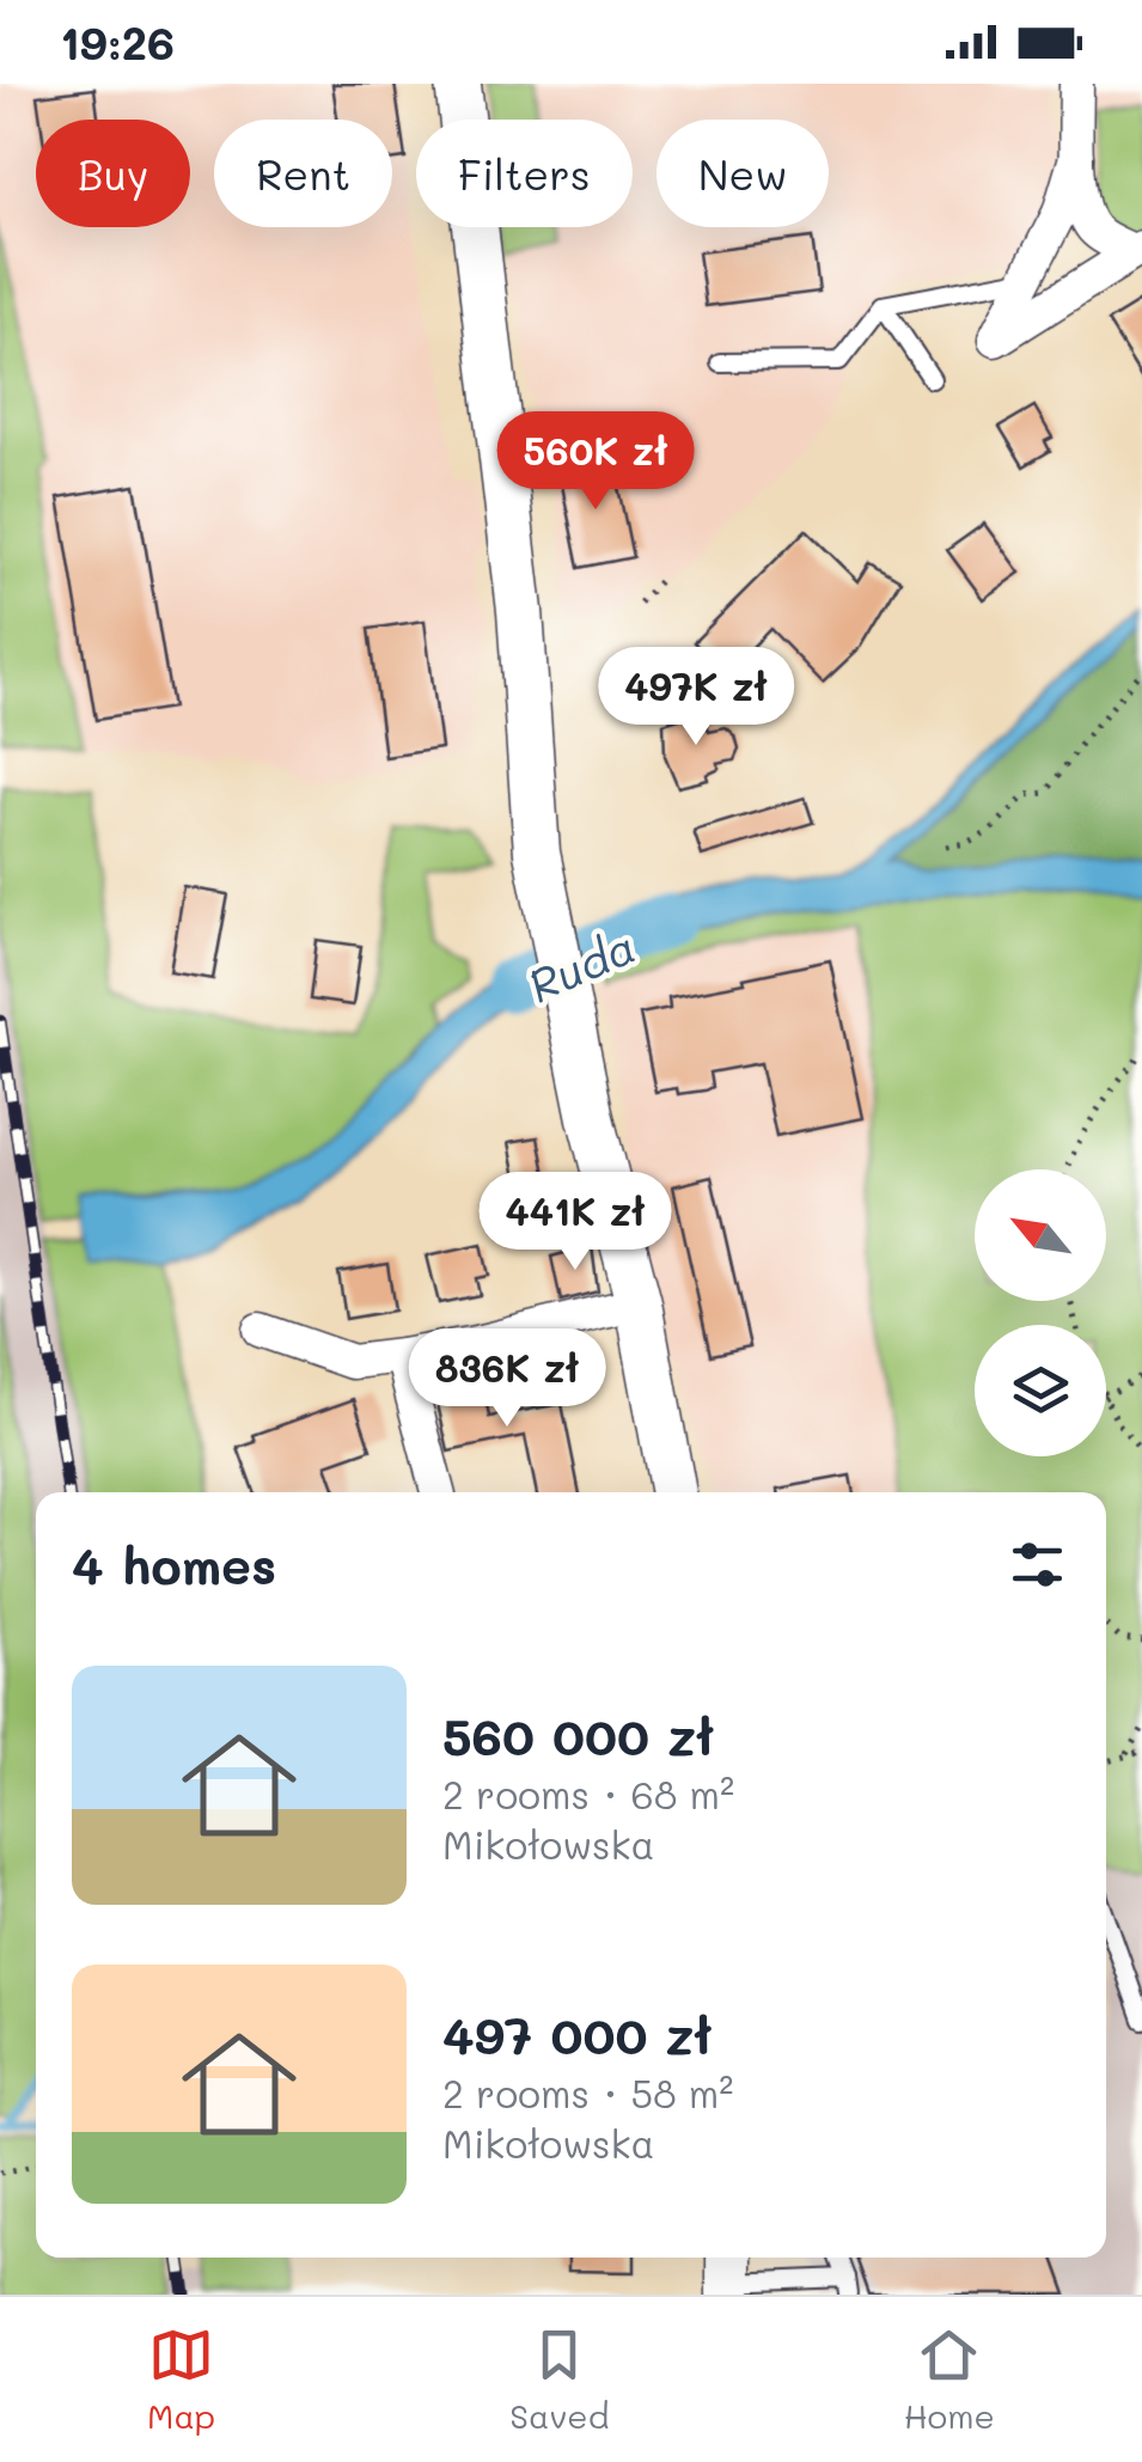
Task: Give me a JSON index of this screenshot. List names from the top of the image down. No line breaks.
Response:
{"water":["Ruda"],"north":"top left","page":{"status":"19:26","chip":["Buy","Rent","Filters","New"],"price":["560K zł","497K zł","441K zł","836K zł"],"heading":"4 homes","list":[{"name":"560 000 zł","note":"2 rooms · 68 m² · Mikołowska"},{"name":"497 000 zł","note":"2 rooms · 58 m² · Mikołowska"}],"tabs":["Map","Saved","Home"]}}
